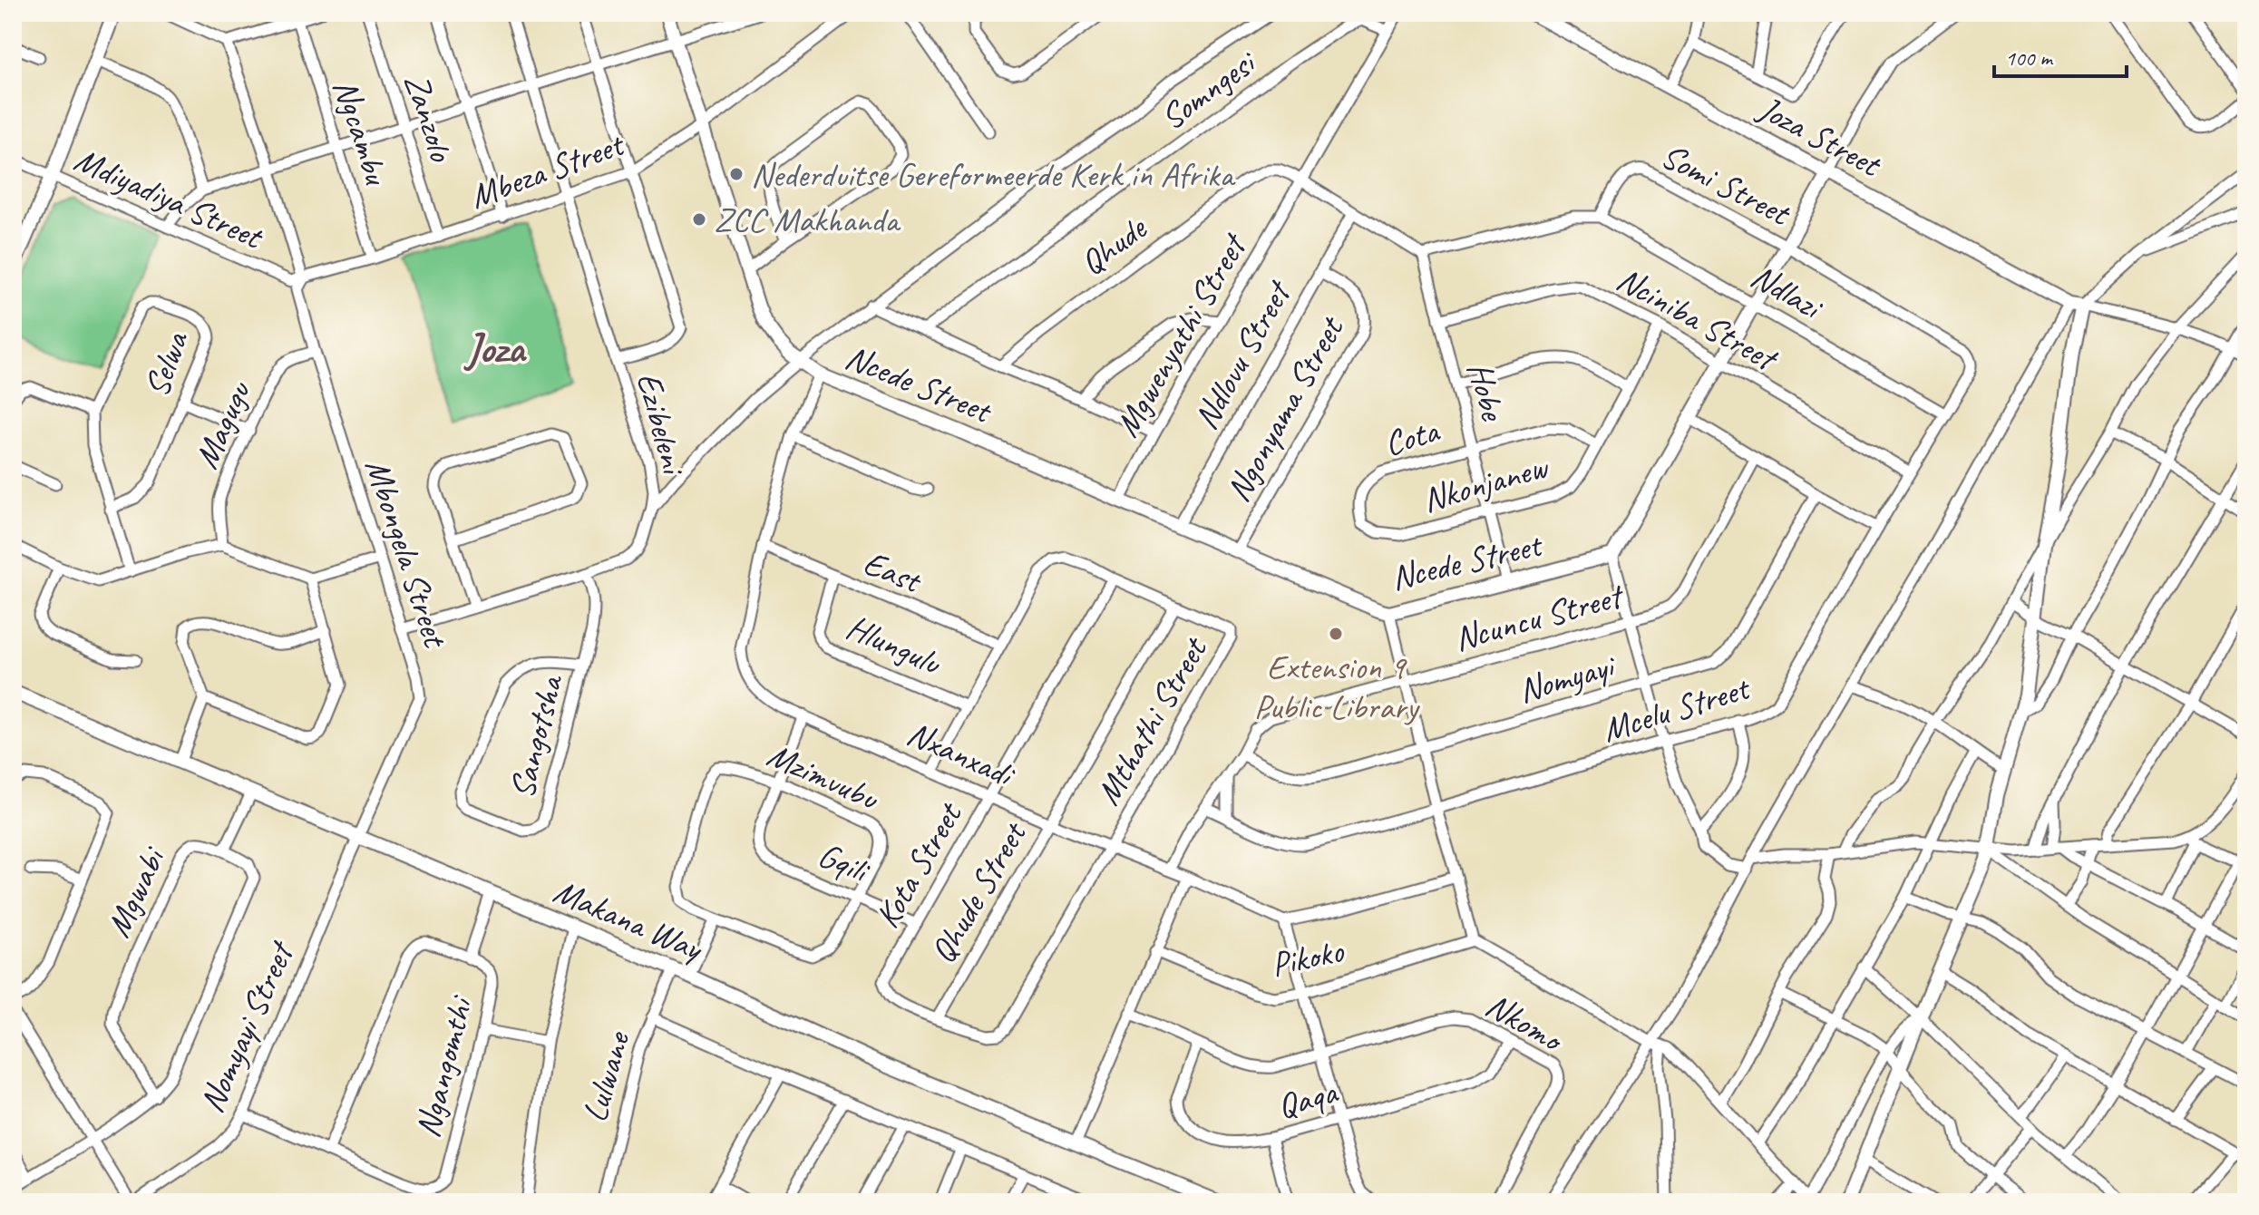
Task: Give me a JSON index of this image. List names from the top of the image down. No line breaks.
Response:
{"streets":{"street":["Somngesi","Zanzolo","Ngcambu","Joza Street","Mbeza Street","Somi Street","Mdiyadiya Street","Qhude","Ndlazi","Nciniba Street","Mgwenyathi Street","Ndlovu Street","Selwa","Ncede Street","Hobe","Ngonyama Street","Ezibeleni","Magugu","Cota","Nkonjanew","Mbongela Street","East","Ncuncu Street","Hlungulu","Nomyayi","Mcelu Street","Mthathi Street","Sangotsha","Nxanxadi","Mzimvubu","Gqili","Kota Street","Mgwabi","Qhude Street","Makana Way","Pikoko","Nkomo","Nomyayi Street","Ngangomthi","Lulwane","Qaqa"]},"crossings":[["Somngesi","Mgwenyathi Street"],["Zanzolo","Mbeza Street"],["Ngcambu","Mbeza Street"],["Mbeza Street","Mdiyadiya Street"],["Mbeza Street","Ncede Street"],["Mbeza Street","Ezibeleni"],["Mbeza Street","Mbongela Street"],["Somi Street","Ndlazi"],["Somi Street","Mcelu Street"],["Mdiyadiya Street","Mbongela Street"],["Qhude","Mgwenyathi Street"],["Ndlazi","Mcelu Street"],["Nciniba Street","Hobe"],["Nciniba Street","Nkonjanew"],["Nciniba Street","Mcelu Street"],["Mgwenyathi Street","Ncede Street"],["Ndlovu Street","Ncede Street"],["Ndlovu Street","Ngonyama Street"],["Ncede Street","Hobe"],["Ncede Street","Ngonyama Street"],["Ncede Street","Nxanxadi"],["Hobe","Cota"],["Hobe","Nkonjanew"],["Ezibeleni","Mbongela Street"],["Ezibeleni","Sangotsha"],["Magugu","Mbongela Street"],["Cota","Nkonjanew"],["Mbongela Street","Makana Way"],["Mbongela Street","Nomyayi Street"],["East","Hlungulu"],["East","Mthathi Street"],["East","Nxanxadi"],["Ncuncu Street","Nomyayi"],["Hlungulu","Mthathi Street"],["Mthathi Street","Nxanxadi"],["Mthathi Street","Kota Street"],["Mthathi Street","Qhude Street"],["Nxanxadi","Kota Street"],["Nxanxadi","Qhude Street"],["Mzimvubu","Gqili"],["Gqili","Kota Street"],["Kota Street","Qhude Street"],["Makana Way","Nomyayi Street"],["Makana Way","Lulwane"],["Nkomo","Qaqa"],["Nomyayi Street","Ngangomthi"]],"districts":["Joza"],"places":["Nederduitse Gereformeerde Kerk in Afrika","ZCC Makhanda","Extension 9 Public Library"],"scale_bar":"100 m"}
